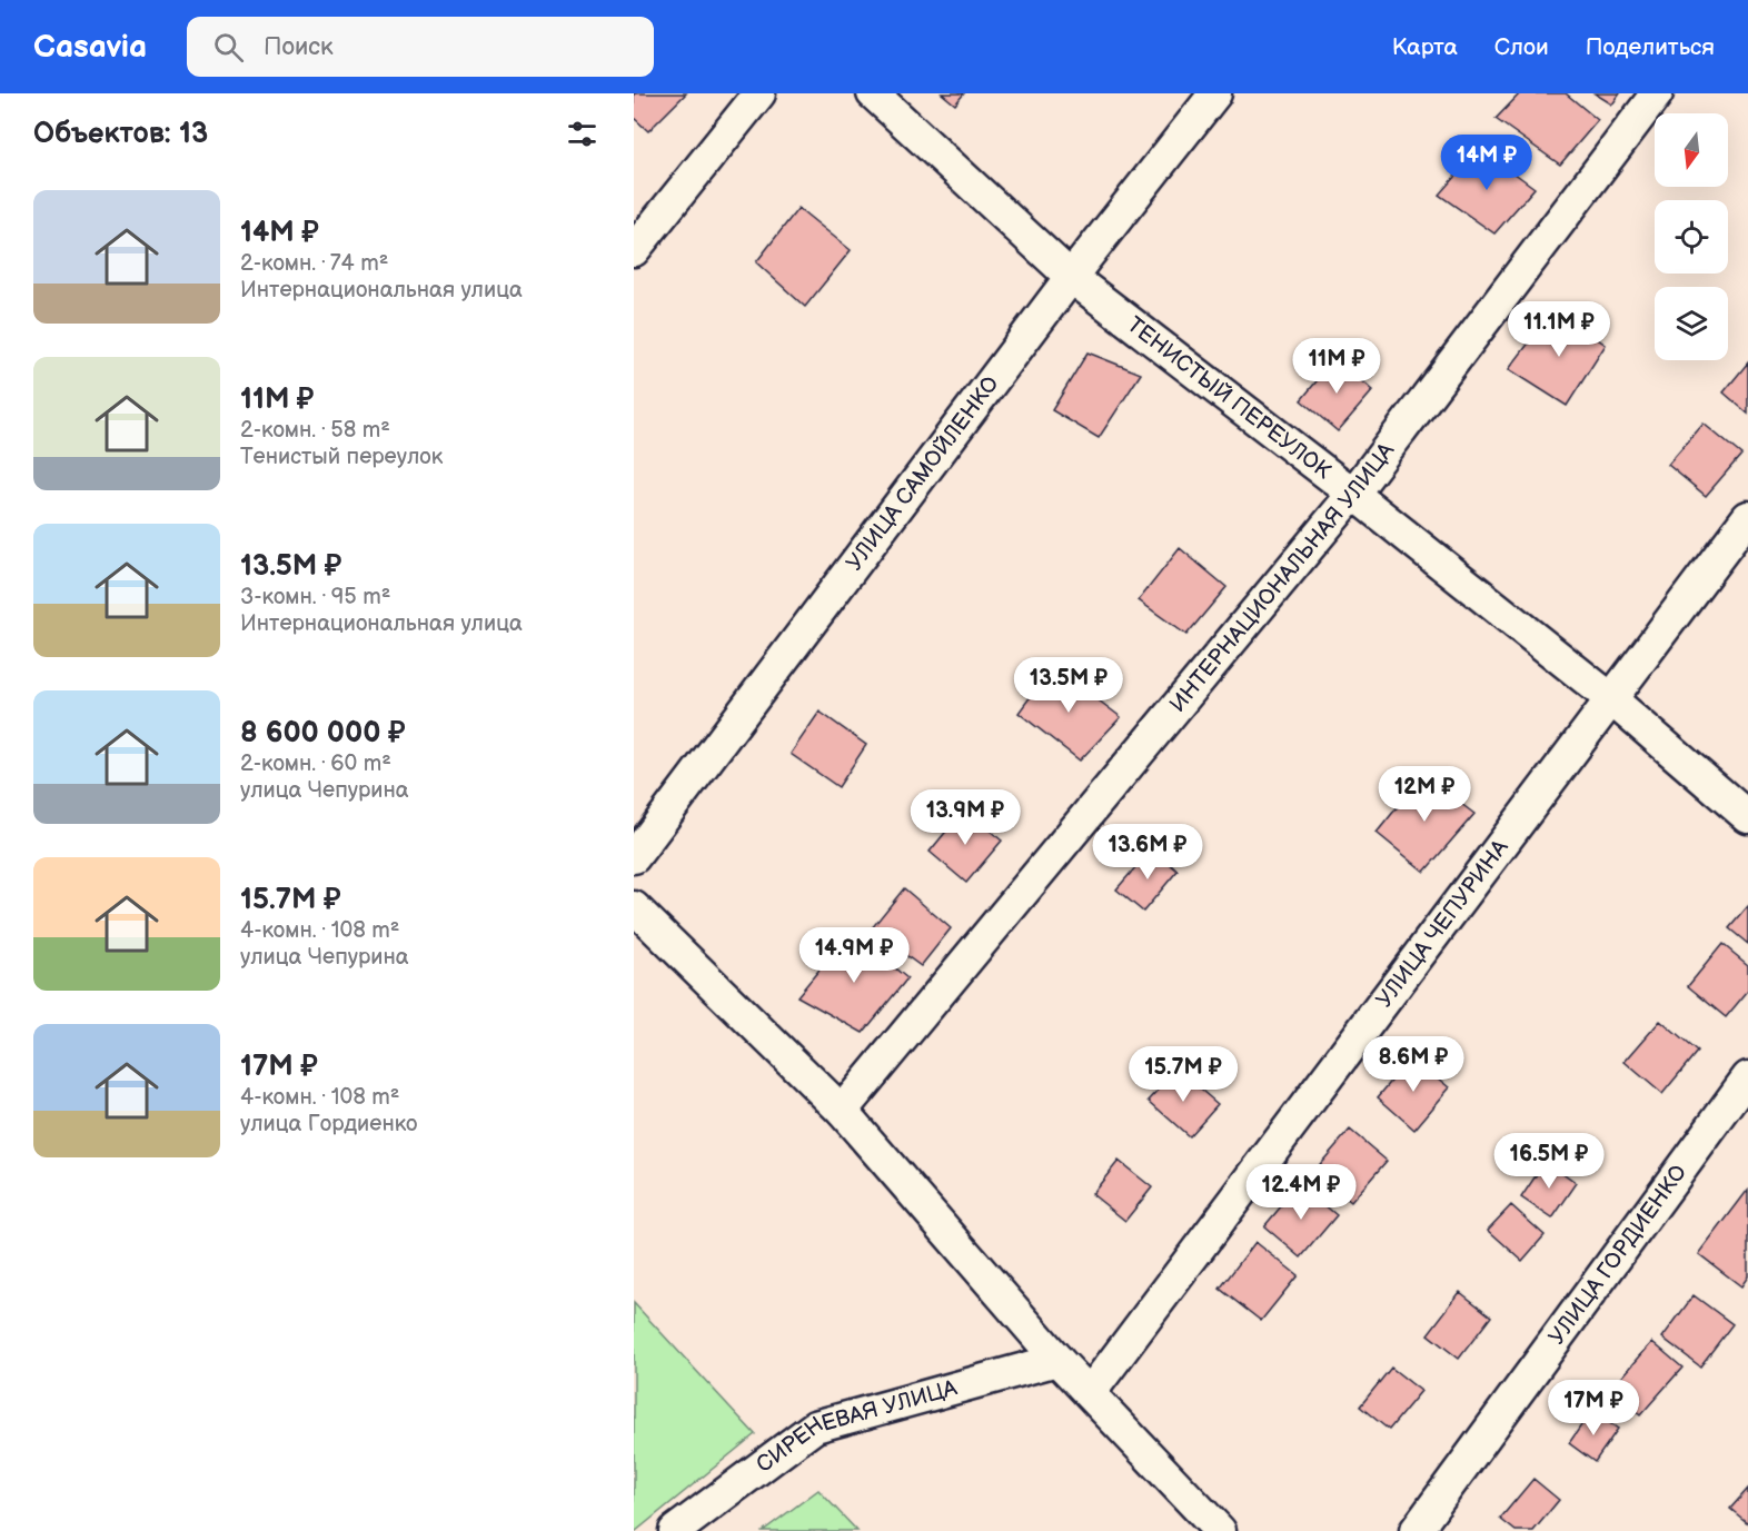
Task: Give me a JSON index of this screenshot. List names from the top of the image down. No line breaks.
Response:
{"streets":{"street":["ТЕНИСТЫЙ ПЕРЕУЛОК","УЛИЦА САМОЙЛЕНКО","ИНТЕРНАЦИОНАЛЬНАЯ УЛИЦА","УЛИЦА ЧЕПУРИНА","УЛИЦА ГОРДИЕНКО","СИРЕНЕВАЯ УЛИЦА"]},"crossings":[["ТЕНИСТЫЙ ПЕРЕУЛОК","УЛИЦА САМОЙЛЕНКО"],["ТЕНИСТЫЙ ПЕРЕУЛОК","ИНТЕРНАЦИОНАЛЬНАЯ УЛИЦА"],["ТЕНИСТЫЙ ПЕРЕУЛОК","УЛИЦА ЧЕПУРИНА"]],"north":"bottom","page":{"header":"Casavia","search":"Поиск","nav":["Карта","Слои","Поделиться"],"heading":"Объектов: 13","price":["14M ₽","11.1M ₽","11M ₽","13.5M ₽","12M ₽","13.9M ₽","13.6M ₽","14.9M ₽","8.6M ₽","15.7M ₽","16.5M ₽","12.4M ₽","17M ₽"],"list":[{"name":"14M ₽","note":"2-комн. · 74 m² · Интернациональная улица"},{"name":"11M ₽","note":"2-комн. · 58 m² · Тенистый переулок"},{"name":"13.5M ₽","note":"3-комн. · 95 m² · Интернациональная улица"},{"name":"8 600 000 ₽","note":"2-комн. · 60 m² · улица Чепурина"},{"name":"15.7M ₽","note":"4-комн. · 108 m² · улица Чепурина"},{"name":"17M ₽","note":"4-комн. · 108 m² · улица Гордиенко"}]}}
